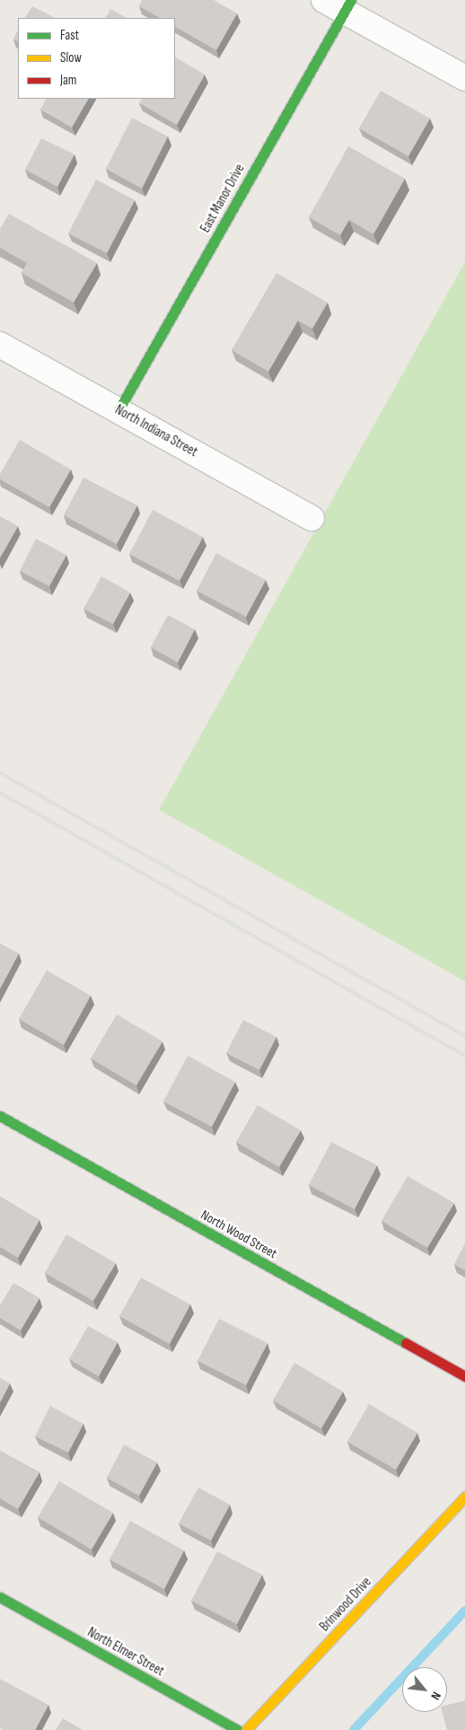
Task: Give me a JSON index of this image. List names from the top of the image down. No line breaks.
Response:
{"streets":{"street":["East Manor Drive","North Indiana Street","North Wood Street","Brinwood Drive","North Elmer Street"]},"crossings":[["East Manor Drive","North Indiana Street"]],"legend":["Fast","Slow","Jam"],"north":"bottom right"}
